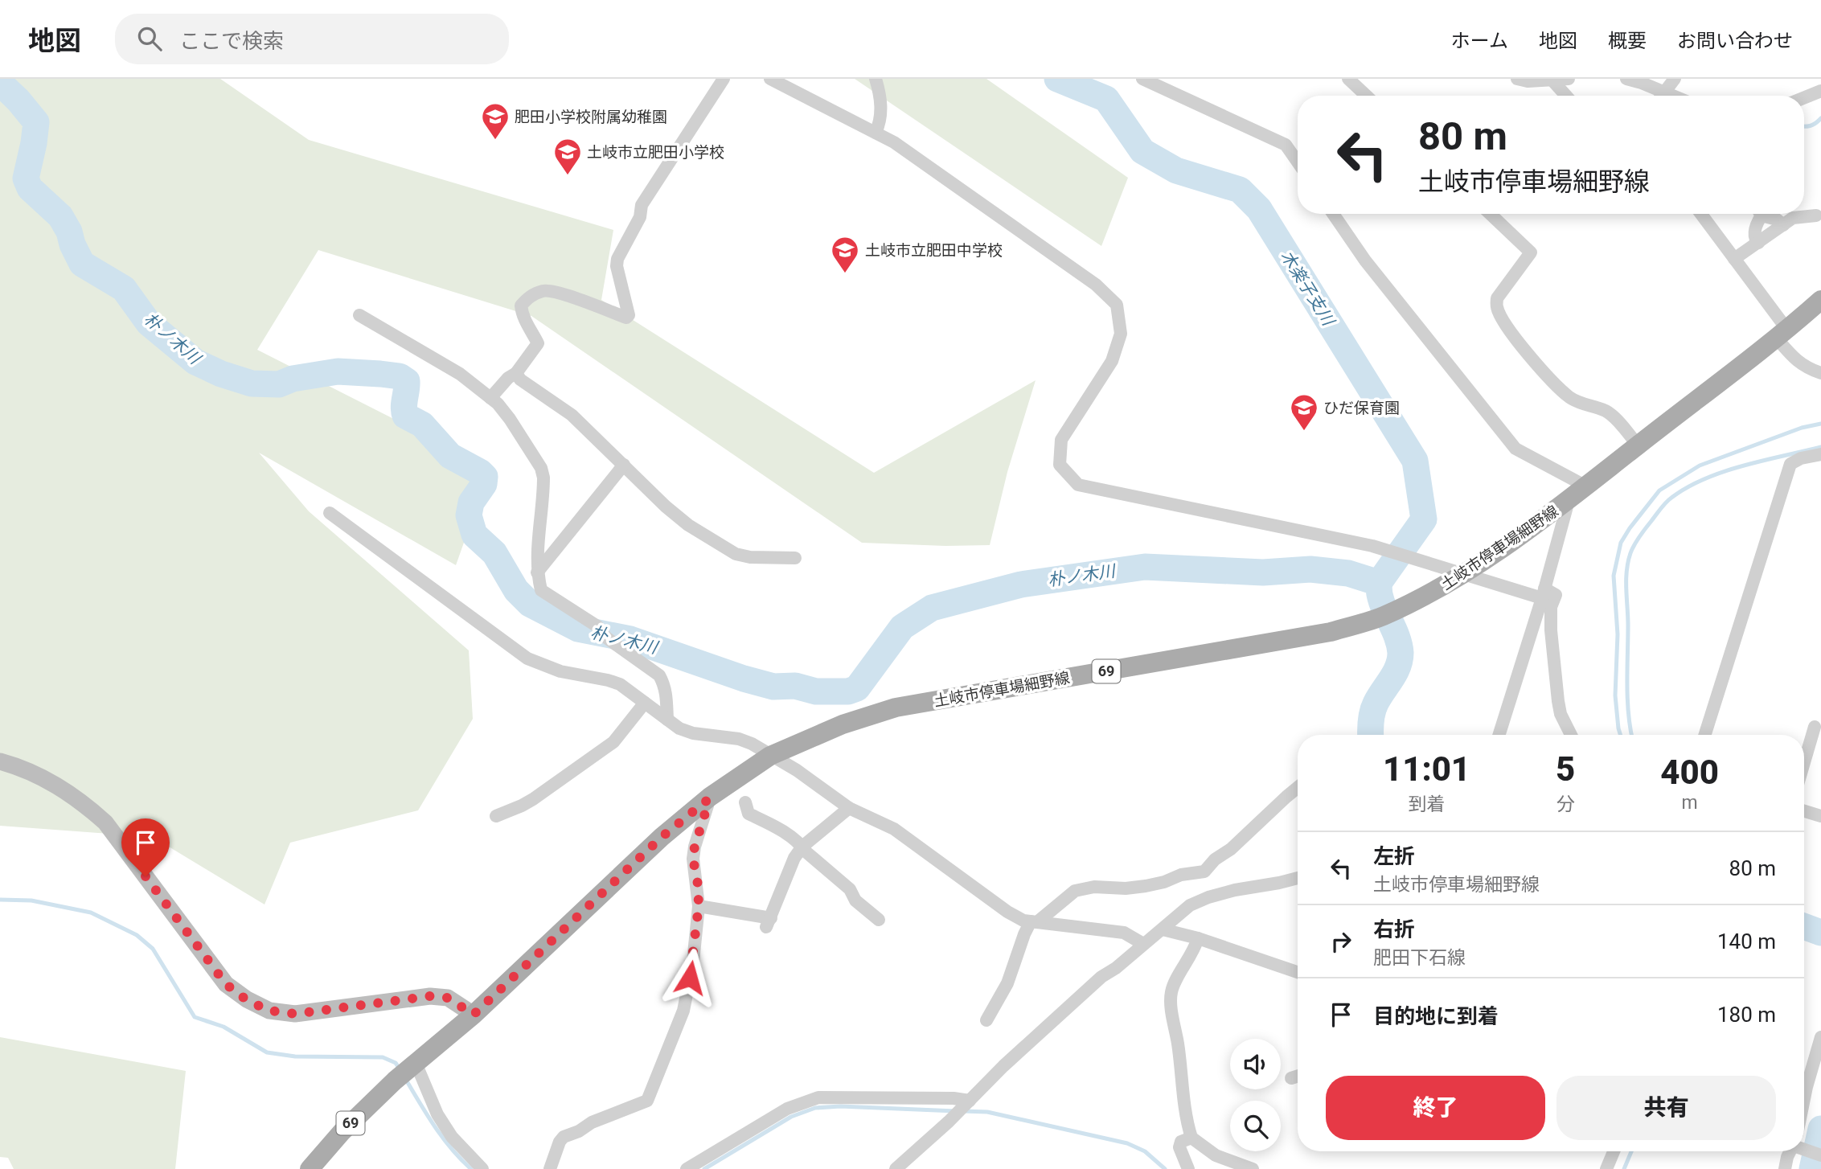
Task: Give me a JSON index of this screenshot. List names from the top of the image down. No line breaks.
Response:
{"streets":{"main road":["土岐市停車場細野線","69"]},"water":["木楽子支川","朴ノ木川"],"places":{"school or university":["肥田小学校附属幼稚園","土岐市立肥田小学校","土岐市立肥田中学校","ひだ保育園"]},"page":{"header":"地図","search":"ここで検索","nav":["ホーム","地図","概要","お問い合わせ"],"turn":["80 m","土岐市停車場細野線"],"eta":["11:01","到着","5","分","400","m"],"list":[{"name":"左折","note":"土岐市停車場細野線","value":"80 m"},{"name":"右折","note":"肥田下石線","value":"140 m"},{"name":"目的地に到着","value":"180 m"}],"buttons":["終了","共有"]}}
